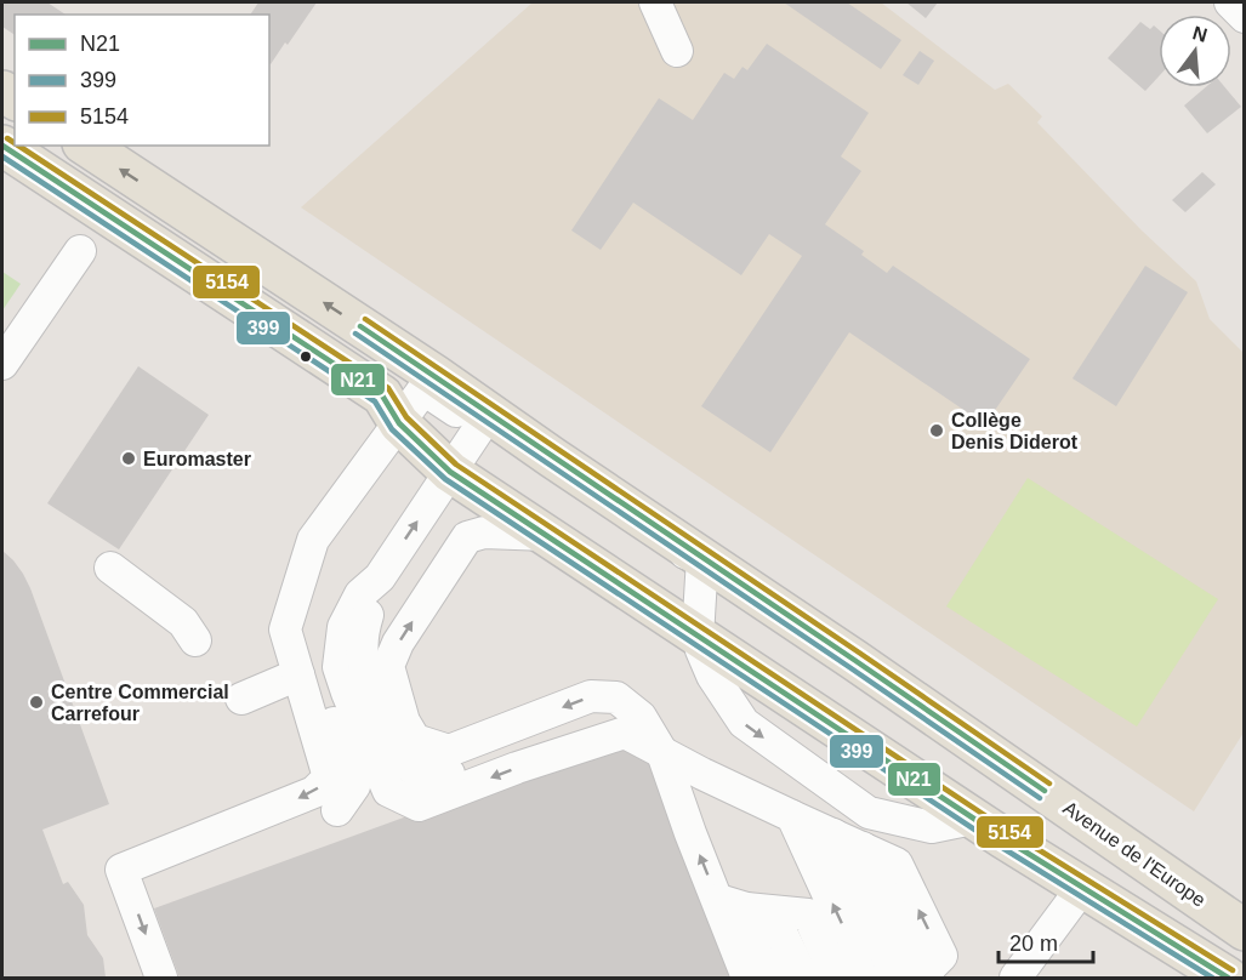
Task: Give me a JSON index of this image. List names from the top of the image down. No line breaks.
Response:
{"streets":{"main road":["Avenue de l'Europe"]},"places":["Collège Denis Diderot","Euromaster","Centre Commercial Carrefour"],"lines":["transit line 5154","transit line N21","transit line 399"],"legend":["N21","399","5154"],"scale_bar":"20 m","north":"top"}
